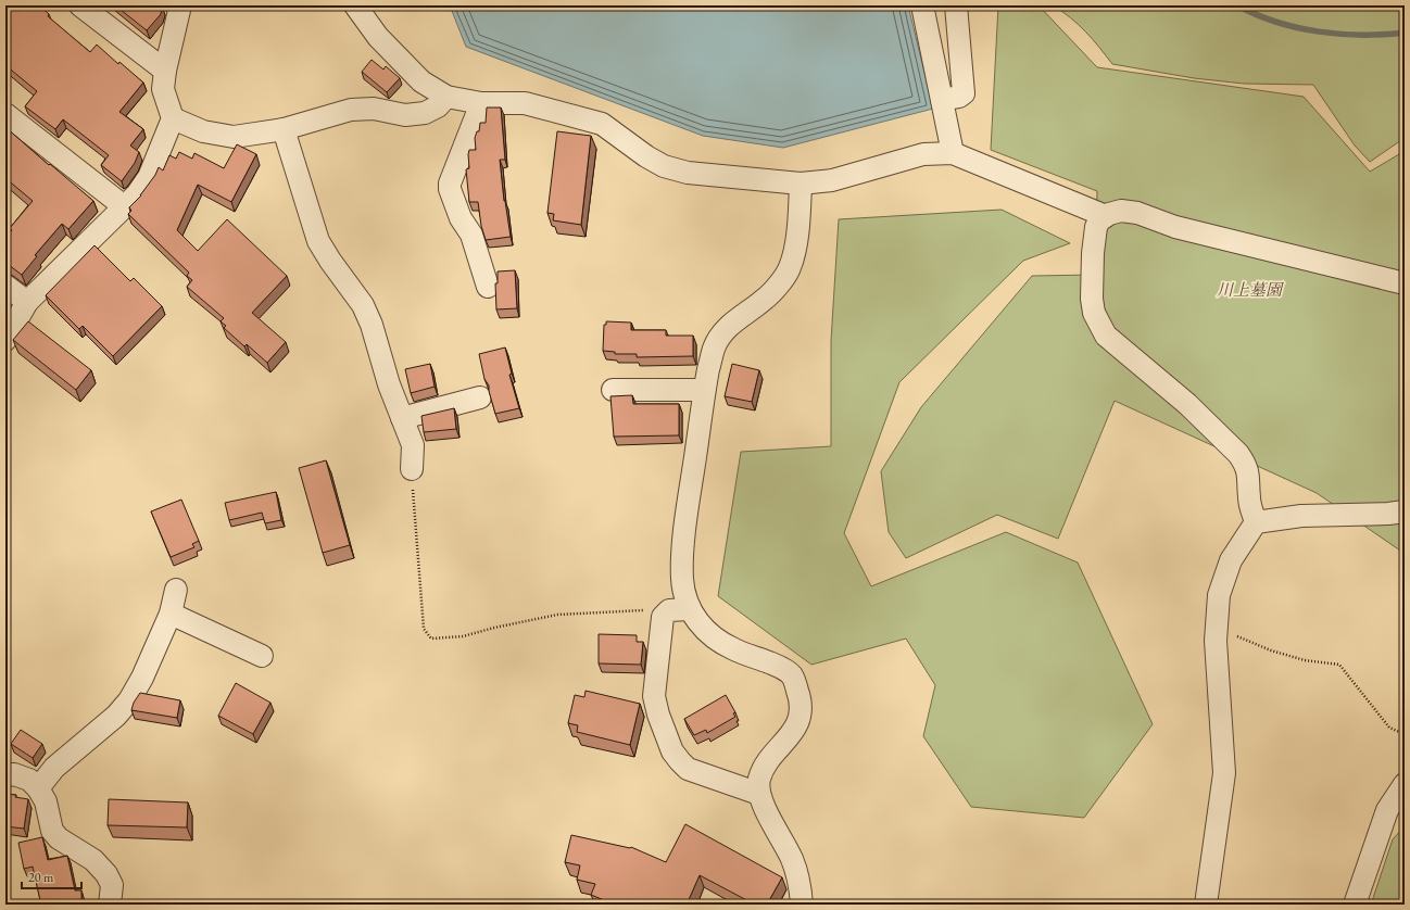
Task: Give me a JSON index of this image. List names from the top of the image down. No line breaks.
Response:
{"parks":["川上墓園"],"scale_bar":"20 m"}
